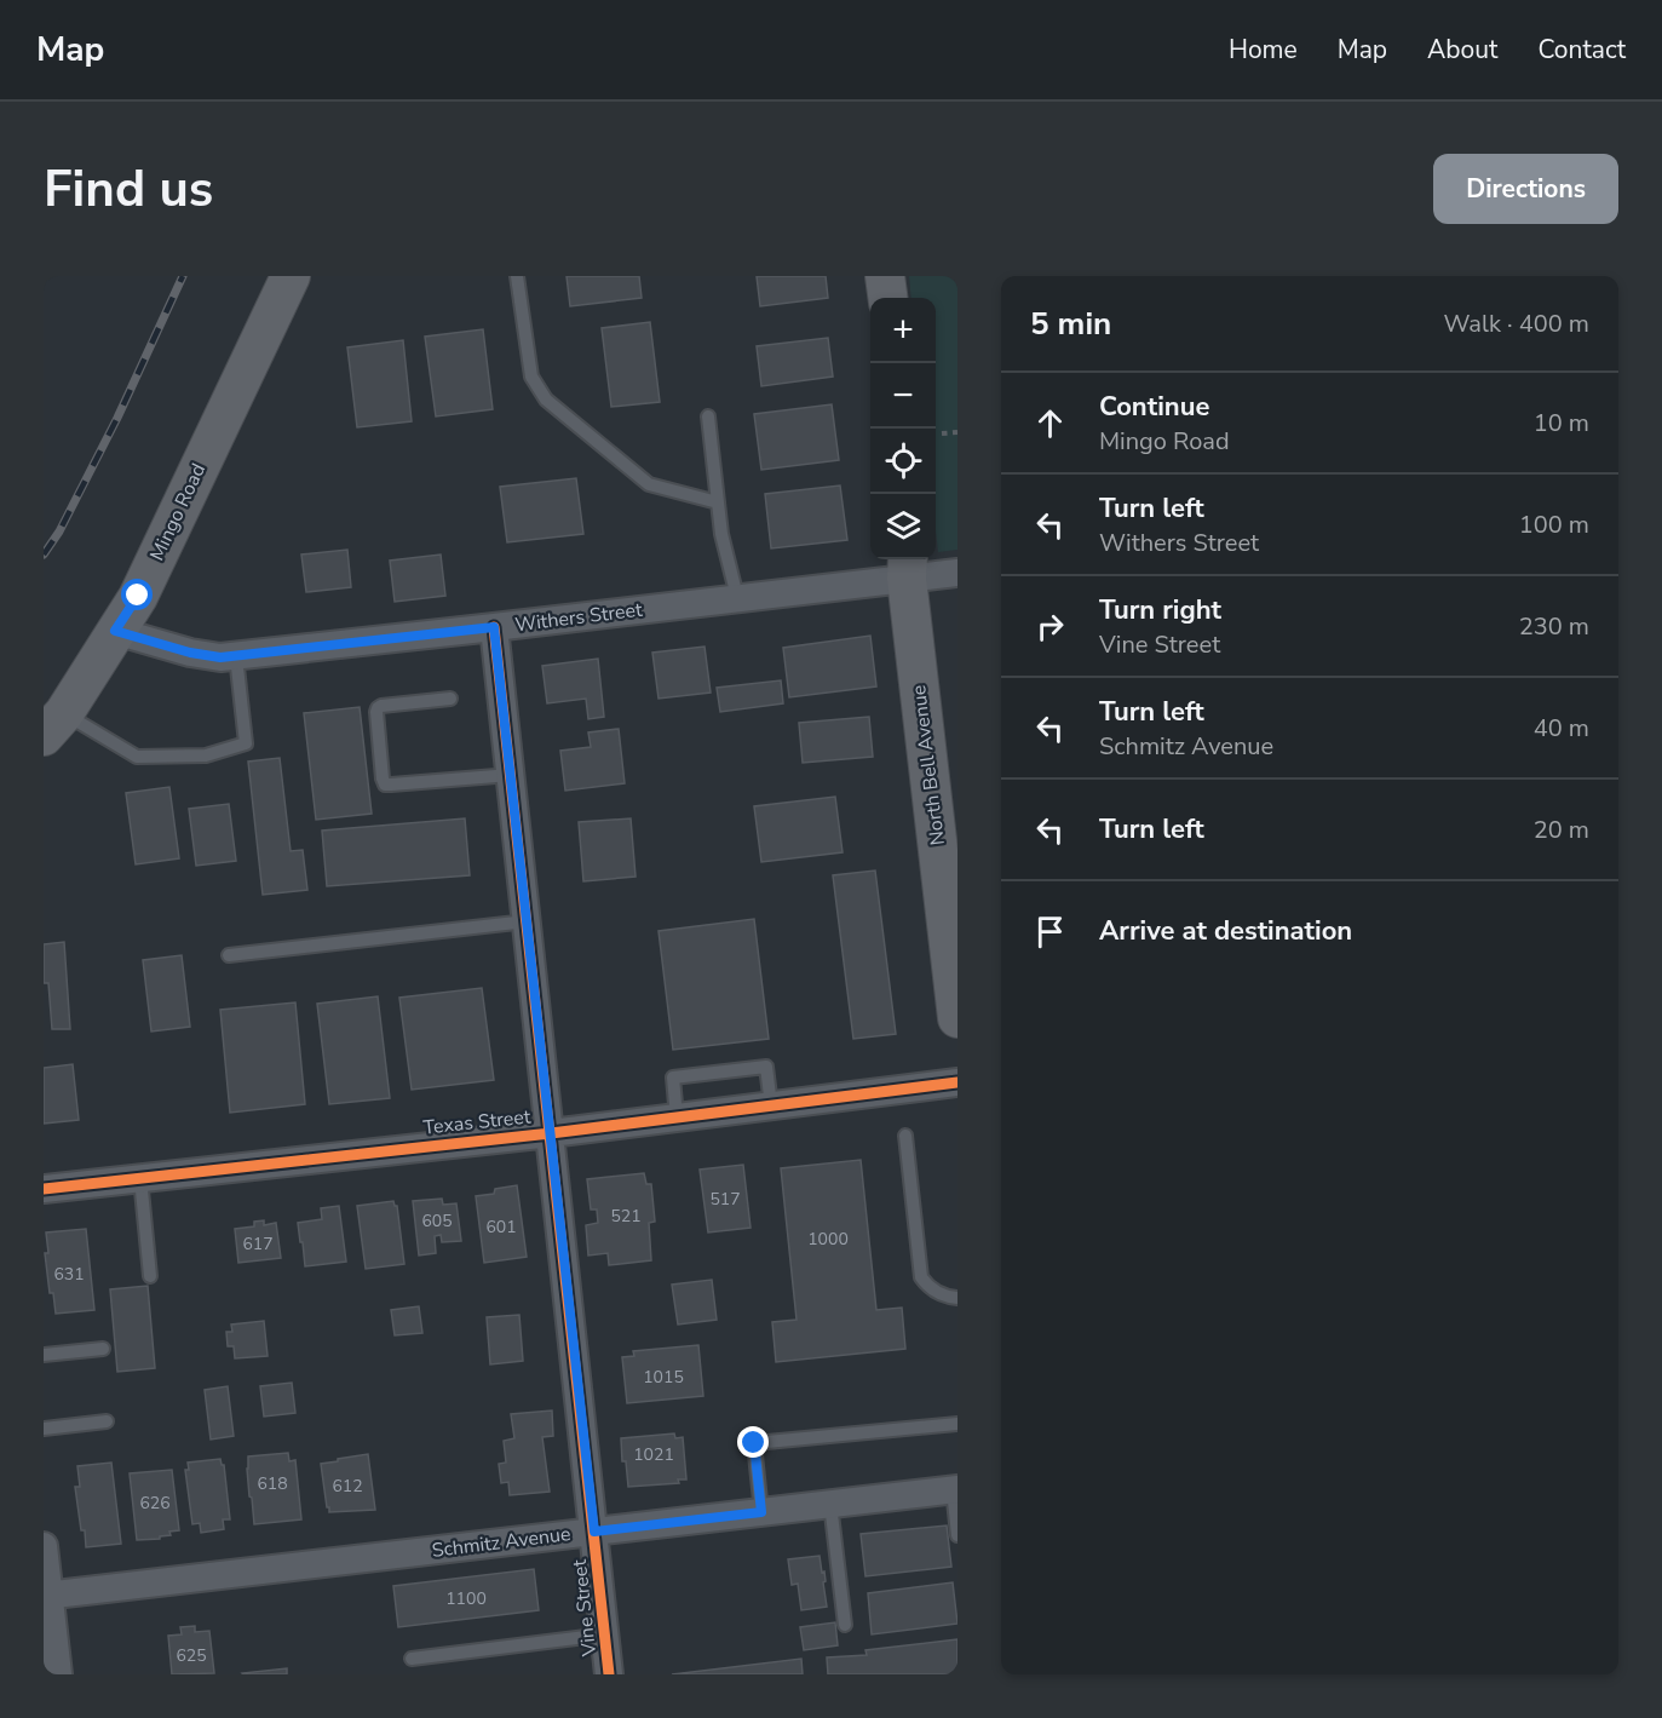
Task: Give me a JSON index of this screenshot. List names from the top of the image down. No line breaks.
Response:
{"streets":{"street":["Mingo Road","Withers Street","North Bell Avenue","Texas Street","Schmitz Avenue","Vine Street"]},"crossings":[["Mingo Road","Withers Street"],["Withers Street","North Bell Avenue"],["Withers Street","Vine Street"],["Texas Street","Vine Street"],["Schmitz Avenue","Vine Street"]],"house_numbers":["517","521","605","601","1000","617","631","1015","1021","618","612","626","1100","625"],"page":{"header":"Map","nav":["Home","Map","About","Contact"],"buttons":"Directions","title":"Find us","heading":["5 min","Walk · 400 m"],"map_buttons":["+","−"],"list":[["Continue","Mingo Road","10 m"],["Turn left","Withers Street","100 m"],["Turn right","Vine Street","230 m"],["Turn left","Schmitz Avenue","40 m"],["Turn left","20 m"],"Arrive at destination"]}}
